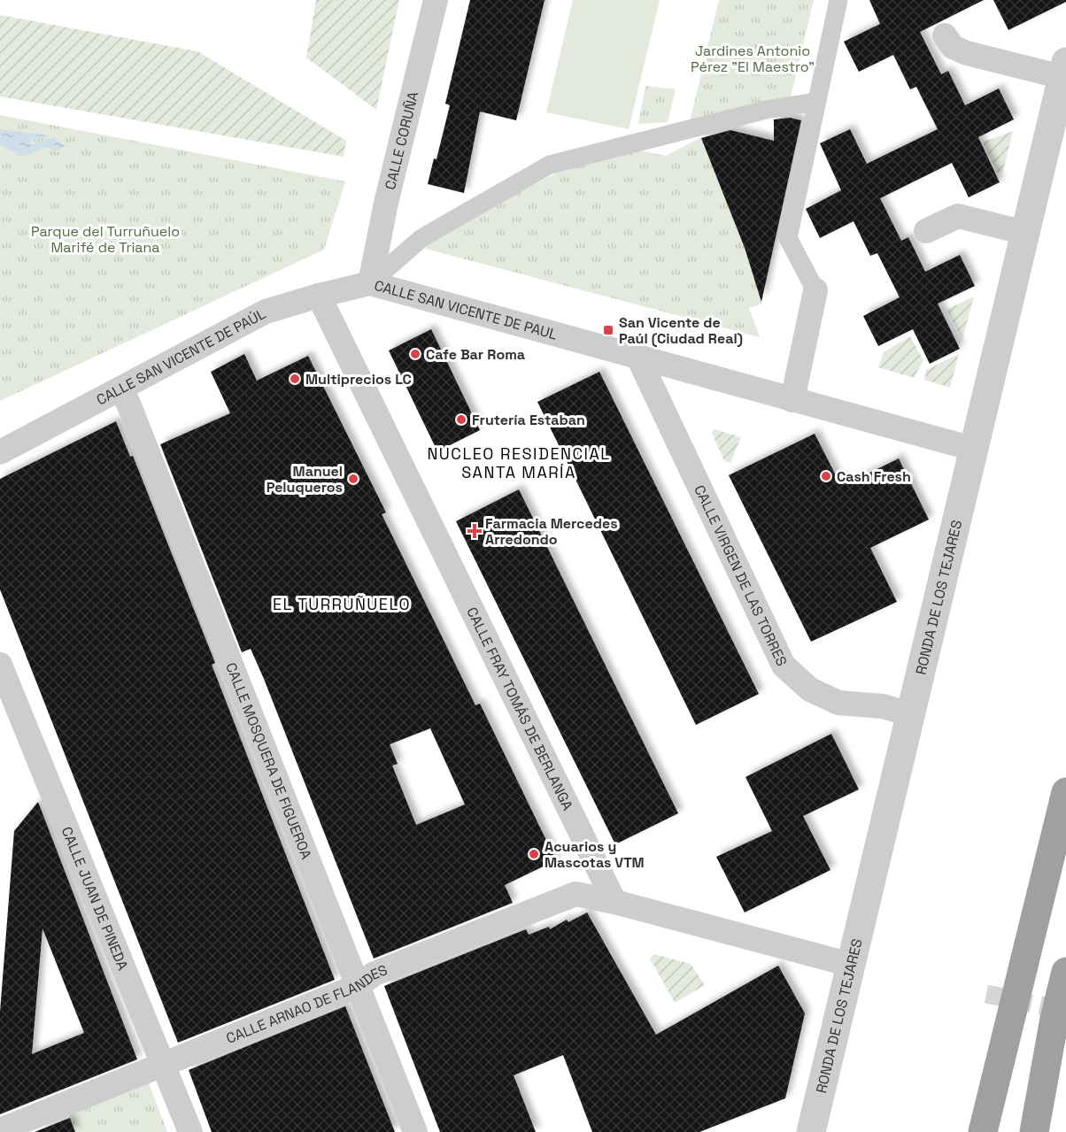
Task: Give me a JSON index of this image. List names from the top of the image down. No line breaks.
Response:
{"streets":{"street":["CALLE CORUÑA","CALLE SAN VICENTE DE PAUL","CALLE SAN VICENTE DE PAÚL","CALLE VIRGEN DE LAS TORRES","RONDA DE LOS TEJARES","CALLE FRAY TOMÁS DE BERLANGA","CALLE MOSQUERA DE FIGUEROA","CALLE JUAN DE PINEDA","CALLE ARNAO DE FLANDES"]},"crossings":[["CALLE CORUÑA","CALLE SAN VICENTE DE PAUL"],["CALLE CORUÑA","CALLE SAN VICENTE DE PAÚL"],["CALLE SAN VICENTE DE PAUL","CALLE SAN VICENTE DE PAÚL"],["CALLE SAN VICENTE DE PAUL","CALLE VIRGEN DE LAS TORRES"],["CALLE SAN VICENTE DE PAUL","RONDA DE LOS TEJARES"],["CALLE SAN VICENTE DE PAÚL","CALLE FRAY TOMÁS DE BERLANGA"],["CALLE SAN VICENTE DE PAÚL","CALLE MOSQUERA DE FIGUEROA"],["CALLE VIRGEN DE LAS TORRES","RONDA DE LOS TEJARES"],["CALLE FRAY TOMÁS DE BERLANGA","CALLE ARNAO DE FLANDES"],["CALLE MOSQUERA DE FIGUEROA","CALLE ARNAO DE FLANDES"],["CALLE JUAN DE PINEDA","CALLE ARNAO DE FLANDES"]],"districts":["NUCLEO RESIDENCIAL SANTA MARÍA","EL TURRUÑUELO"],"parks":["Jardines Antonio Pérez \"El Maestro\"","Parque del Turruñuelo Marifé de Triana"],"places":{"transit":["San Vicente de Paúl (Ciudad Real)"],"other":["Cafe Bar Roma","Multiprecios LC","Frutería Estaban","Cash Fresh","Manuel Peluqueros","Acuarios y Mascotas VTM"],"health":["Farmacia Mercedes Arredondo"]}}
